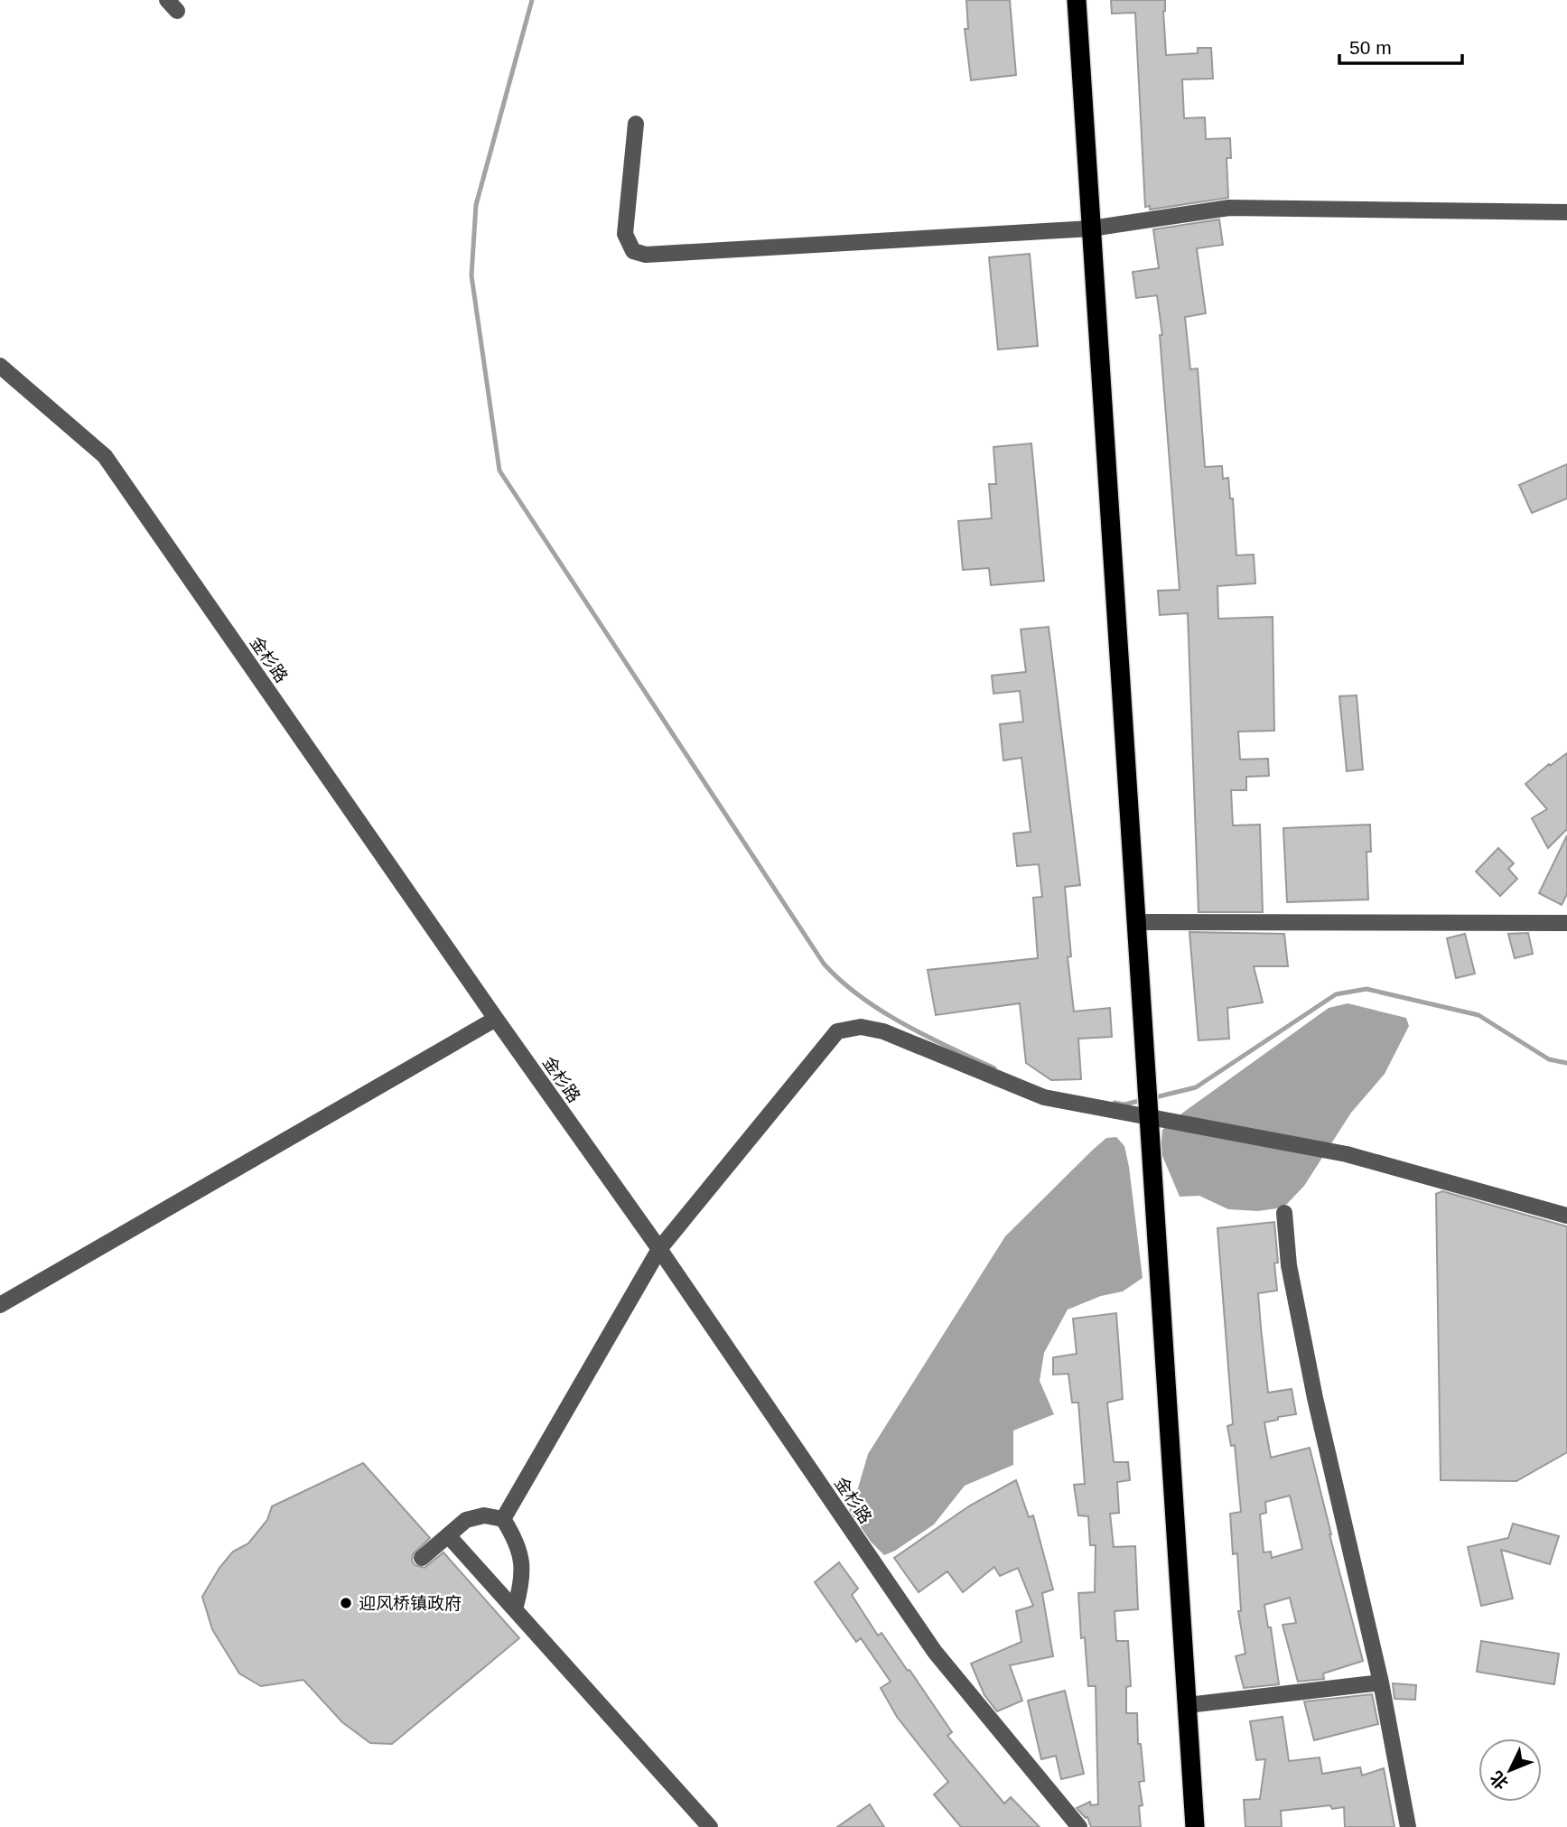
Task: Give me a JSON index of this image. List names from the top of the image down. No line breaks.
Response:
{"streets":{"street":["金杉路"]},"places":["迎风桥镇政府"],"scale_bar":"50 m","north":"bottom left"}
